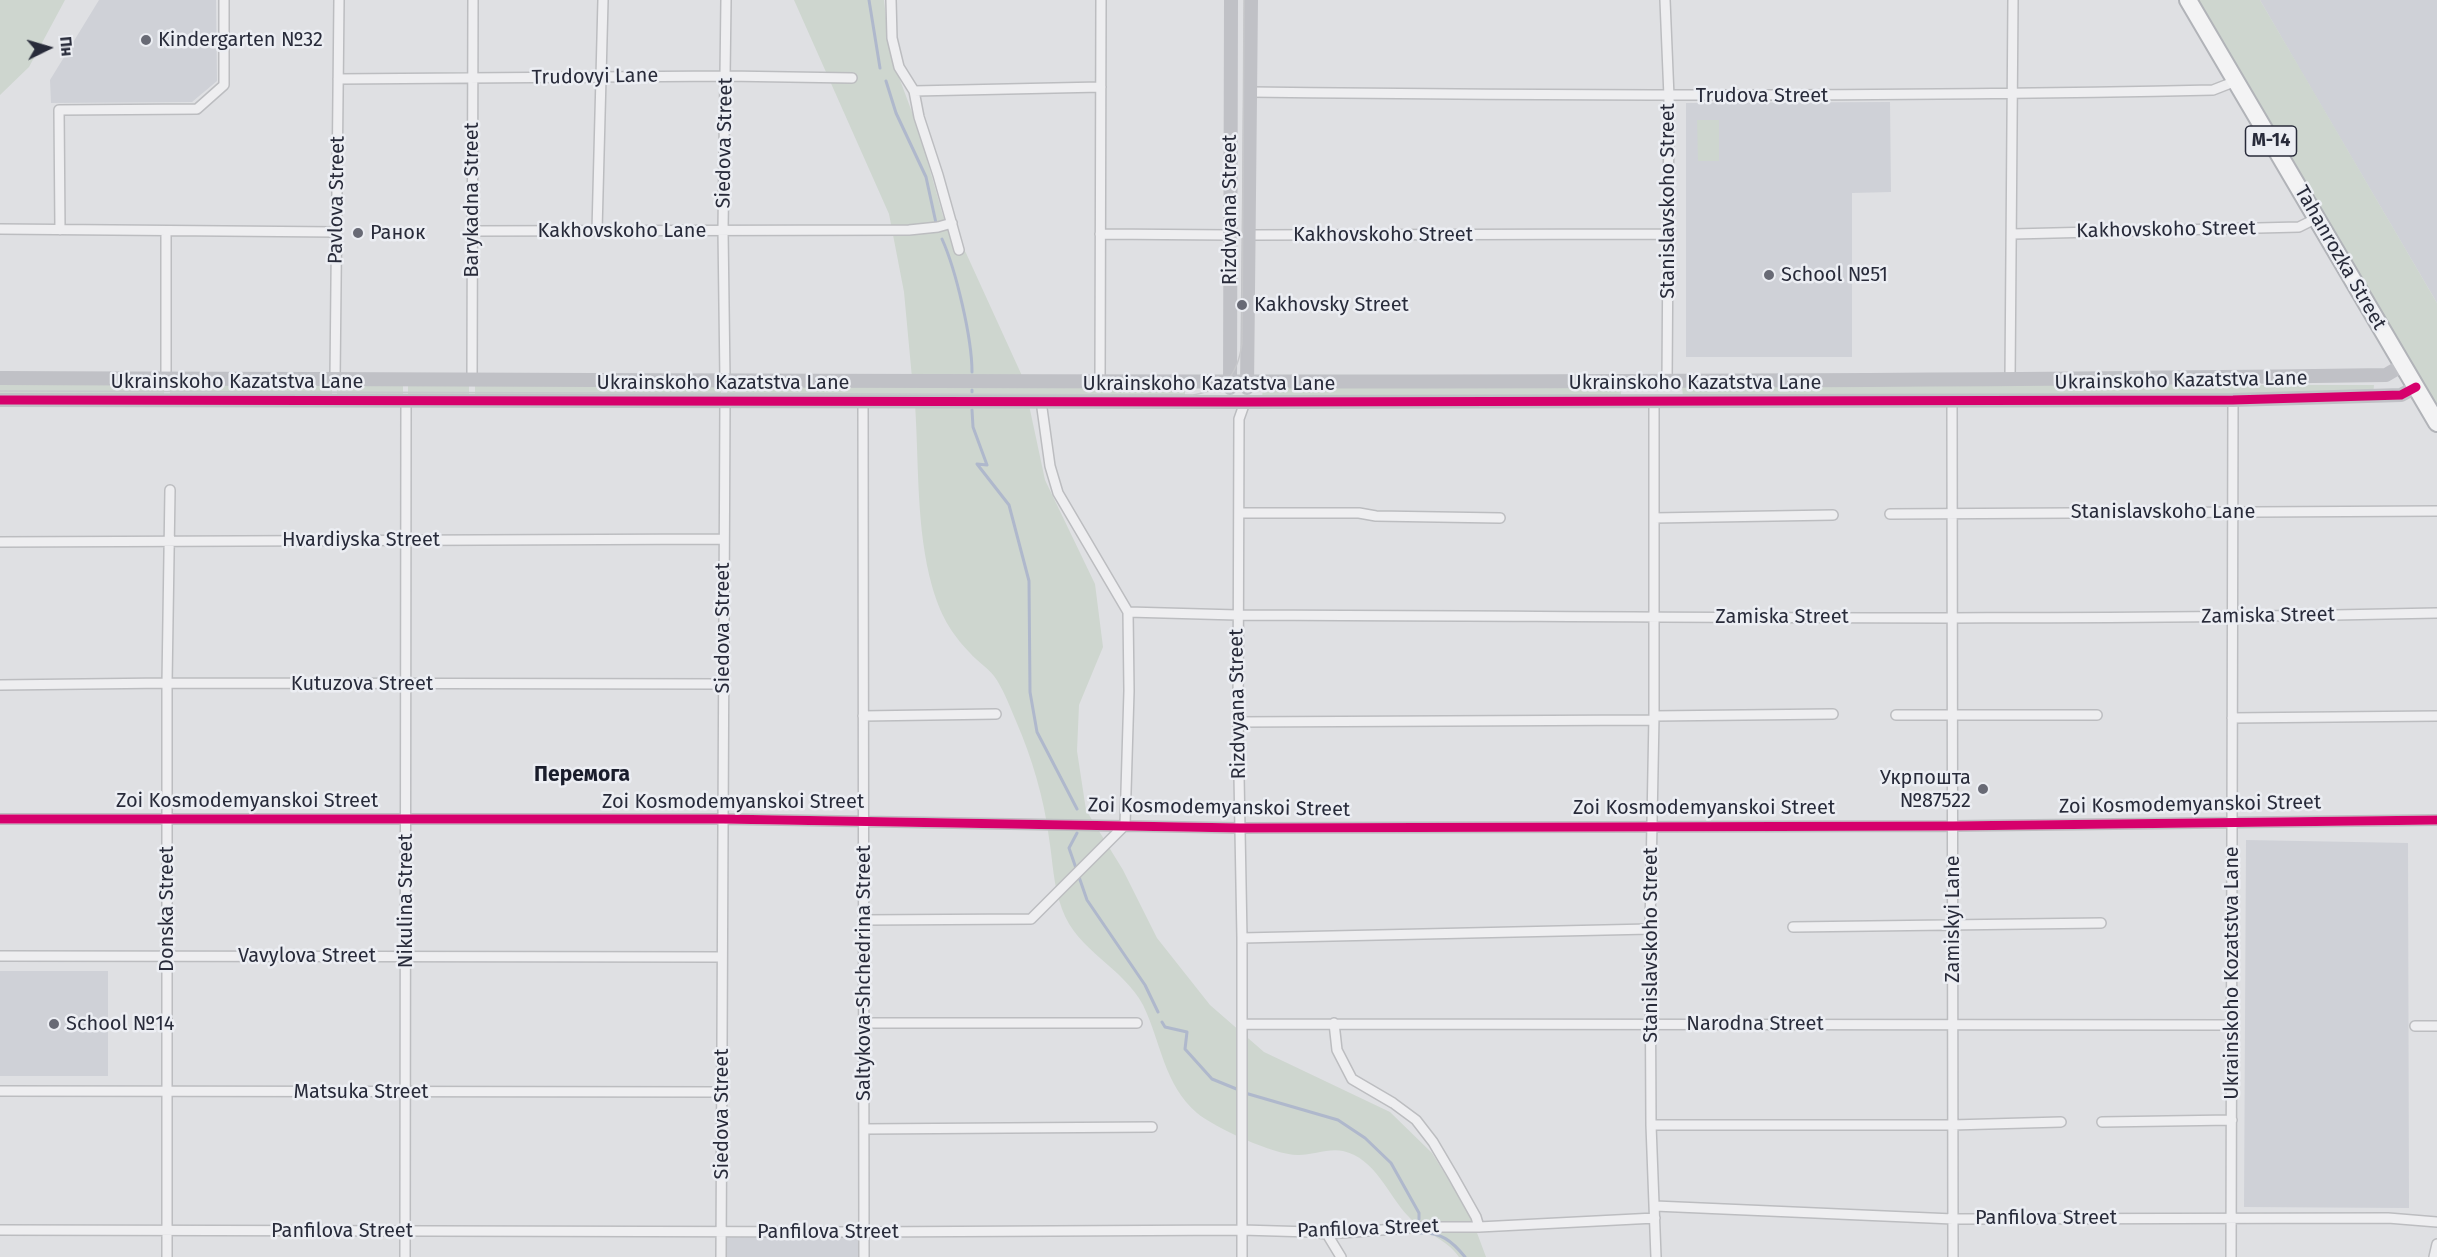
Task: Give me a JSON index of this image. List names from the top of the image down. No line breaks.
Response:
{"streets":{"highway":["М-14","Tahanrozka Street"],"street":["Trudovyi Lane","Trudova Street","Siedova Street","Pavlova Street","Barykadna Street","Stanislavskoho Street","Rizdvyana Street","Kakhovskoho Street","Kakhovskoho Lane","Ukrainskoho Kazatstva Lane","Stanislavskoho Lane","Hvardiyska Street","Zamiska Street","Kutuzova Street","Zoi Kosmodemyanskoi Street","Nikulina Street","Donska Street","Zamiskyi Lane","Vavylova Street","Saltykova-Shchedrina Street","Ukrainskoho Kozatstva Lane","Narodna Street","Matsuka Street","Panfilova Street"]},"crossings":[["Trudovyi Lane","Siedova Street"],["Trudovyi Lane","Pavlova Street"],["Trudovyi Lane","Barykadna Street"],["Trudova Street","Stanislavskoho Street"],["Trudova Street","Rizdvyana Street"],["Trudova Street","Tahanrozka Street"],["Siedova Street","Kakhovskoho Lane"],["Siedova Street","Ukrainskoho Kazatstva Lane"],["Siedova Street","Hvardiyska Street"],["Siedova Street","Kutuzova Street"],["Siedova Street","Zoi Kosmodemyanskoi Street"],["Siedova Street","Vavylova Street"],["Siedova Street","Matsuka Street"],["Siedova Street","Panfilova Street"],["Pavlova Street","Ukrainskoho Kazatstva Lane"],["Barykadna Street","Kakhovskoho Lane"],["Barykadna Street","Ukrainskoho Kazatstva Lane"],["Stanislavskoho Street","Kakhovskoho Street"],["Stanislavskoho Street","Ukrainskoho Kazatstva Lane"],["Stanislavskoho Street","Zamiska Street"],["Stanislavskoho Street","Zoi Kosmodemyanskoi Street"],["Stanislavskoho Street","Narodna Street"],["Stanislavskoho Street","Panfilova Street"],["Rizdvyana Street","Kakhovskoho Street"],["Rizdvyana Street","Ukrainskoho Kazatstva Lane"],["Rizdvyana Street","Zamiska Street"],["Rizdvyana Street","Zoi Kosmodemyanskoi Street"],["Rizdvyana Street","Narodna Street"],["Rizdvyana Street","Panfilova Street"],["Kakhovskoho Street","Tahanrozka Street"],["Tahanrozka Street","Ukrainskoho Kazatstva Lane"],["Ukrainskoho Kazatstva Lane","Nikulina Street"],["Ukrainskoho Kazatstva Lane","Zamiskyi Lane"],["Ukrainskoho Kazatstva Lane","Saltykova-Shchedrina Street"],["Ukrainskoho Kazatstva Lane","Ukrainskoho Kozatstva Lane"],["Stanislavskoho Lane","Zamiskyi Lane"],["Stanislavskoho Lane","Ukrainskoho Kozatstva Lane"],["Hvardiyska Street","Nikulina Street"],["Hvardiyska Street","Donska Street"],["Zamiska Street","Zamiskyi Lane"],["Zamiska Street","Ukrainskoho Kozatstva Lane"],["Kutuzova Street","Nikulina Street"],["Kutuzova Street","Donska Street"],["Zoi Kosmodemyanskoi Street","Nikulina Street"],["Zoi Kosmodemyanskoi Street","Donska Street"],["Zoi Kosmodemyanskoi Street","Zamiskyi Lane"],["Zoi Kosmodemyanskoi Street","Saltykova-Shchedrina Street"],["Zoi Kosmodemyanskoi Street","Ukrainskoho Kozatstva Lane"],["Nikulina Street","Vavylova Street"],["Nikulina Street","Matsuka Street"],["Nikulina Street","Panfilova Street"],["Donska Street","Vavylova Street"],["Donska Street","Matsuka Street"],["Donska Street","Panfilova Street"],["Zamiskyi Lane","Narodna Street"],["Zamiskyi Lane","Panfilova Street"],["Saltykova-Shchedrina Street","Panfilova Street"],["Ukrainskoho Kozatstva Lane","Narodna Street"],["Ukrainskoho Kozatstva Lane","Panfilova Street"]],"districts":["Перемога"],"places":["Kindergarten №32","Ранок","School №51","Kakhovsky Street","Укрпошта №87522","School №14"],"north":"right"}
